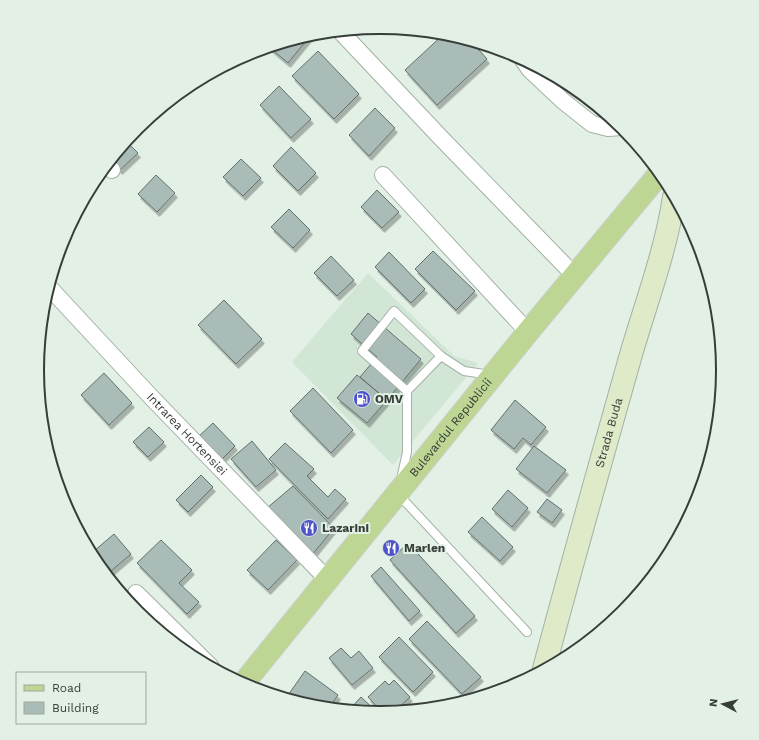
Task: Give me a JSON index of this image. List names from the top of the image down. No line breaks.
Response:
{"streets":{"main road":["Bulevardul Republicii","Strada Buda"],"street":["Intrarea Hortensiei"]},"crossings":[["Bulevardul Republicii","Intrarea Hortensiei"]],"places":{"fuel station":["OMV"],"restaurant":["Lazarini","Marlen"]},"legend":["Road","Building"],"north":"left"}
